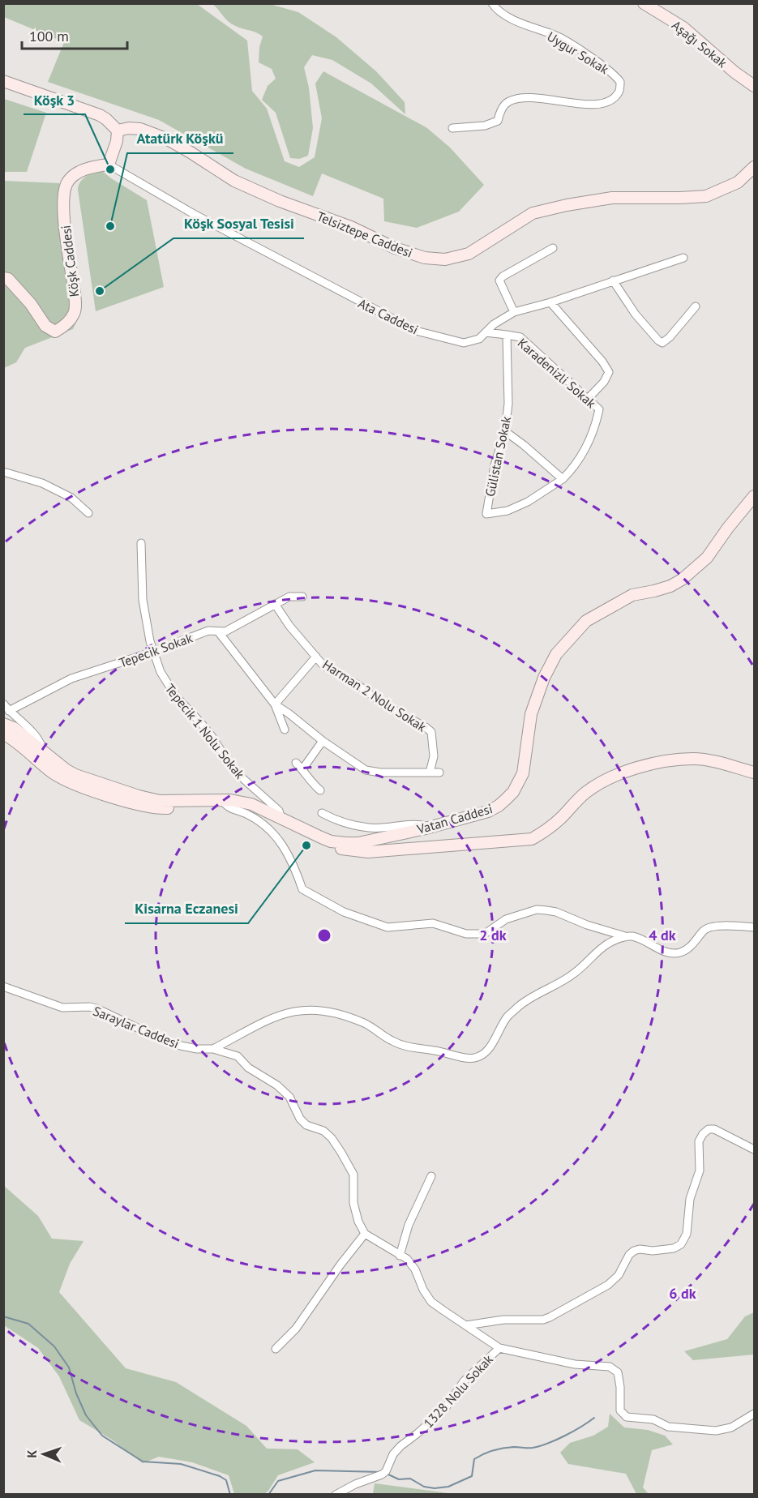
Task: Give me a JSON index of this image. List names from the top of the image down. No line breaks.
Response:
{"streets":{"street":["Aşağı Sokak","Uygur Sokak","Telsiztepe Caddesi","Köşk Caddesi","Ata Caddesi","Karadenizli Sokak","Gülistan Sokak","Tepecik Sokak","Harman 2 Nolu Sokak","Tepecik 1 Nolu Sokak","Vatan Caddesi","Saraylar Caddesi","1328 Nolu Sokak"]},"crossings":[["Köşk Caddesi","Ata Caddesi"],["Karadenizli Sokak","Gülistan Sokak"],["Tepecik Sokak","Harman 2 Nolu Sokak"],["Tepecik Sokak","Tepecik 1 Nolu Sokak"],["Tepecik 1 Nolu Sokak","Vatan Caddesi"]],"places":["Köşk 3","Atatürk Köşkü","Köşk Sosyal Tesisi","Kisarna Eczanesi"],"scale_bar":"100 m","north":"left","rings":["2 dk","4 dk","6 dk"]}
